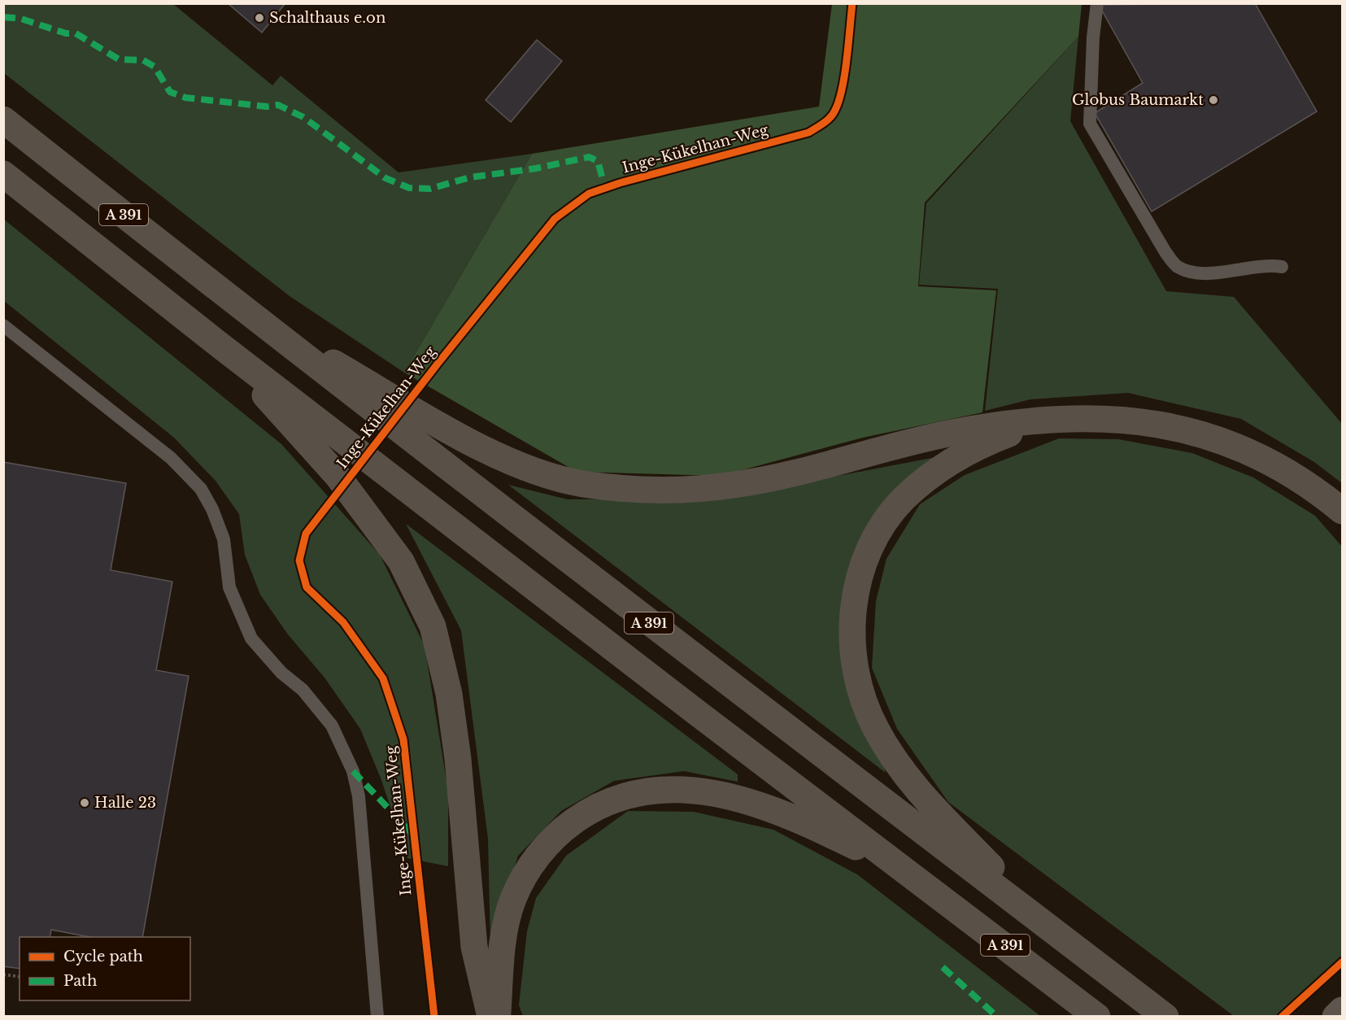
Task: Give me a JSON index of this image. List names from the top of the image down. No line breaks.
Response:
{"streets":{"highway":["A 391"],"cycle path":["Inge-Kükelhan-Weg"]},"places":["Schalthaus e.on","Globus Baumarkt","Halle 23"],"legend":["Cycle path","Path"]}
